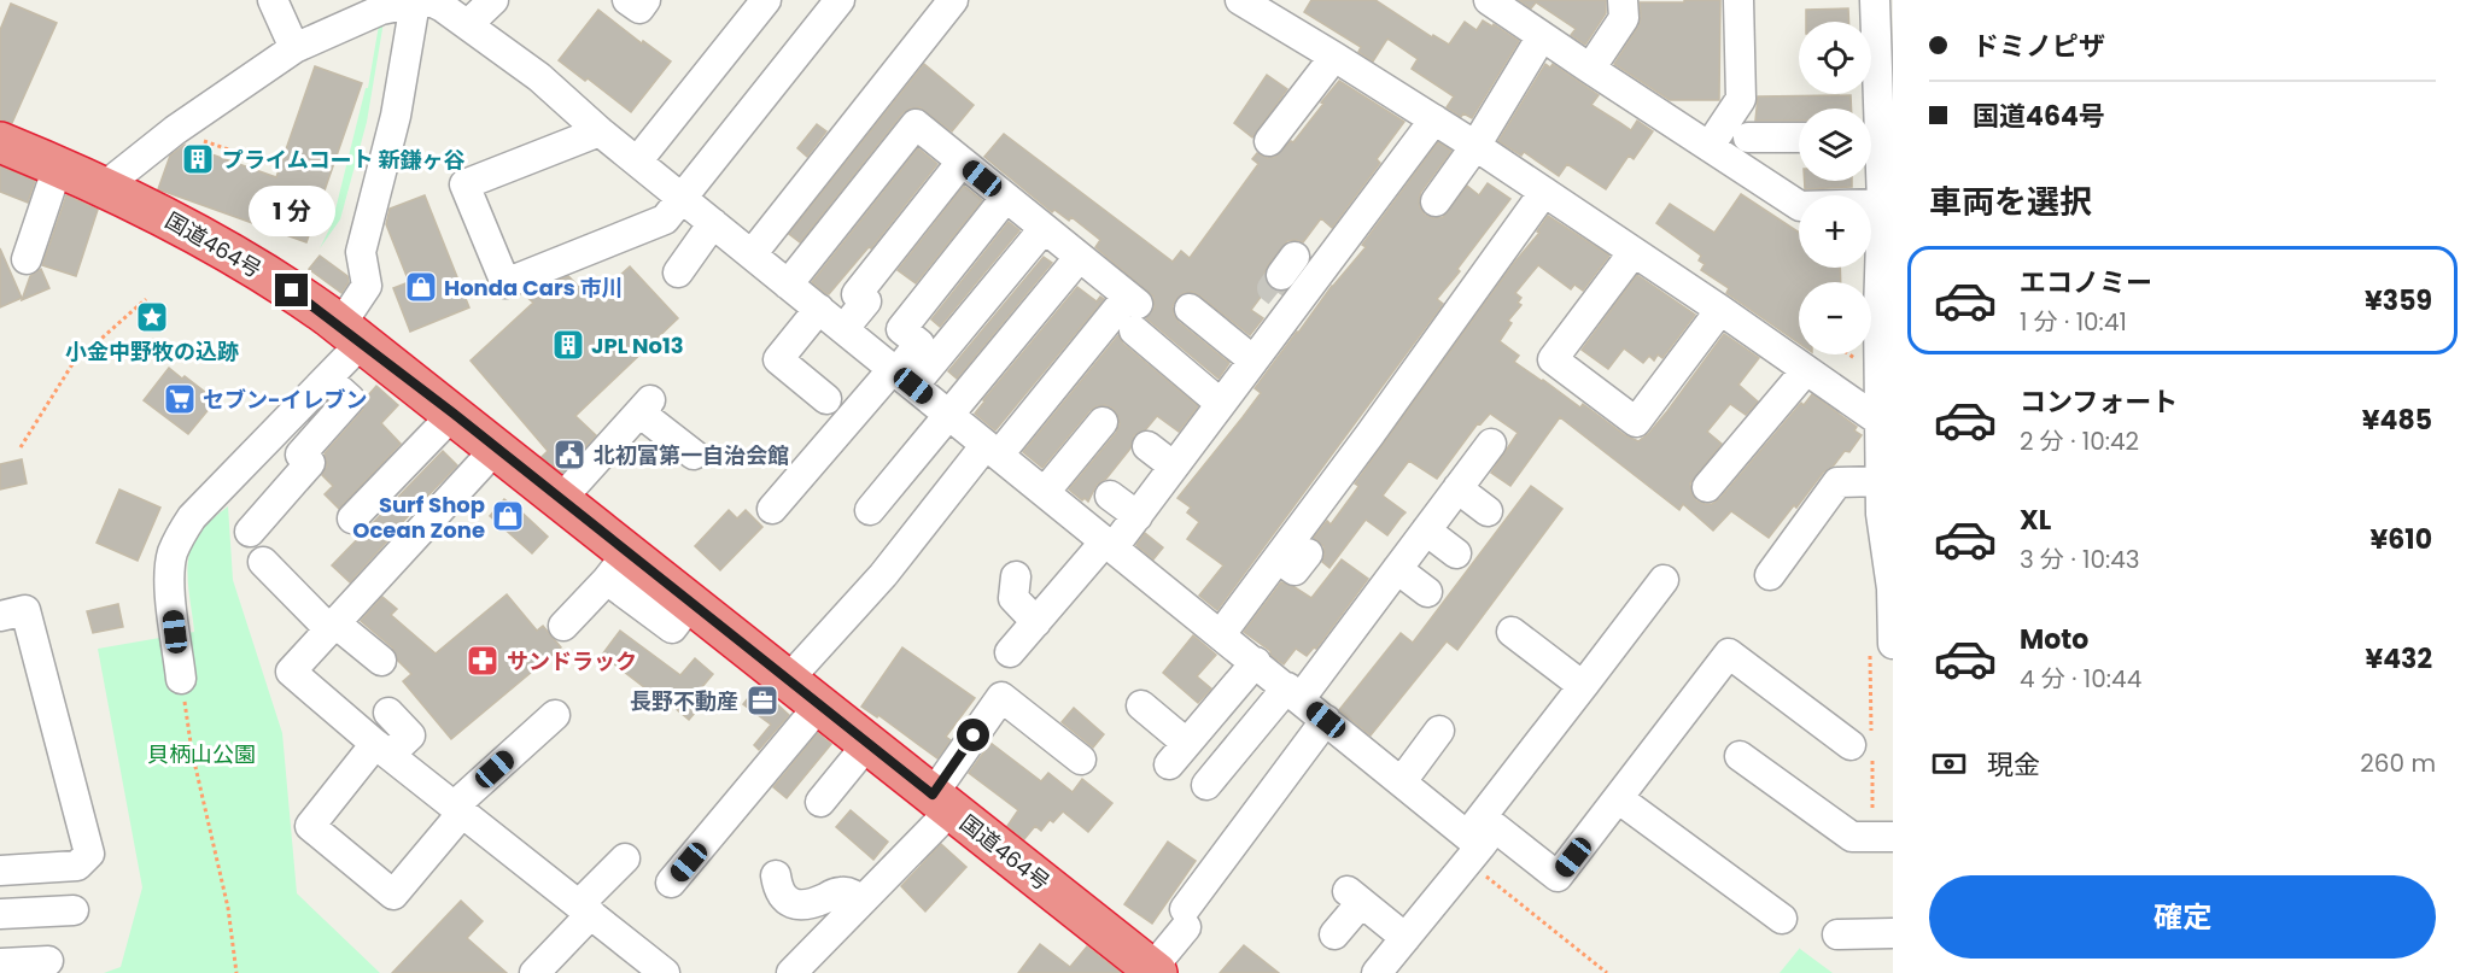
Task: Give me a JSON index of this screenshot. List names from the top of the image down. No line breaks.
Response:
{"streets":{"highway":["国道464号"]},"parks":["貝柄山公園"],"places":{"building":["プライムコート 新鎌ヶ谷","JPL No13"],"shop":["Honda Cars 市川","Surf Shop Ocean Zone"],"place":["小金中野牧の込跡"],"supermarket":["セブン-イレブン"],"public building":["北初富第一自治会館"],"pharmacy":["サンドラック"],"office":["長野不動産"]},"page":{"banner":["ドミノピザ","国道464号"],"map_buttons":["+","−"],"heading":"車両を選択","bubble":"1 分","list":[{"name":"エコノミー","note":"1 分 · 10:41","value":"¥359"},{"name":"コンフォート","note":"2 分 · 10:42","value":"¥485"},{"name":"XL","note":"3 分 · 10:43","value":"¥610"},{"name":"Moto","note":"4 分 · 10:44","value":"¥432"}],"pay":["現金","260 m"],"buttons":"確定"}}
